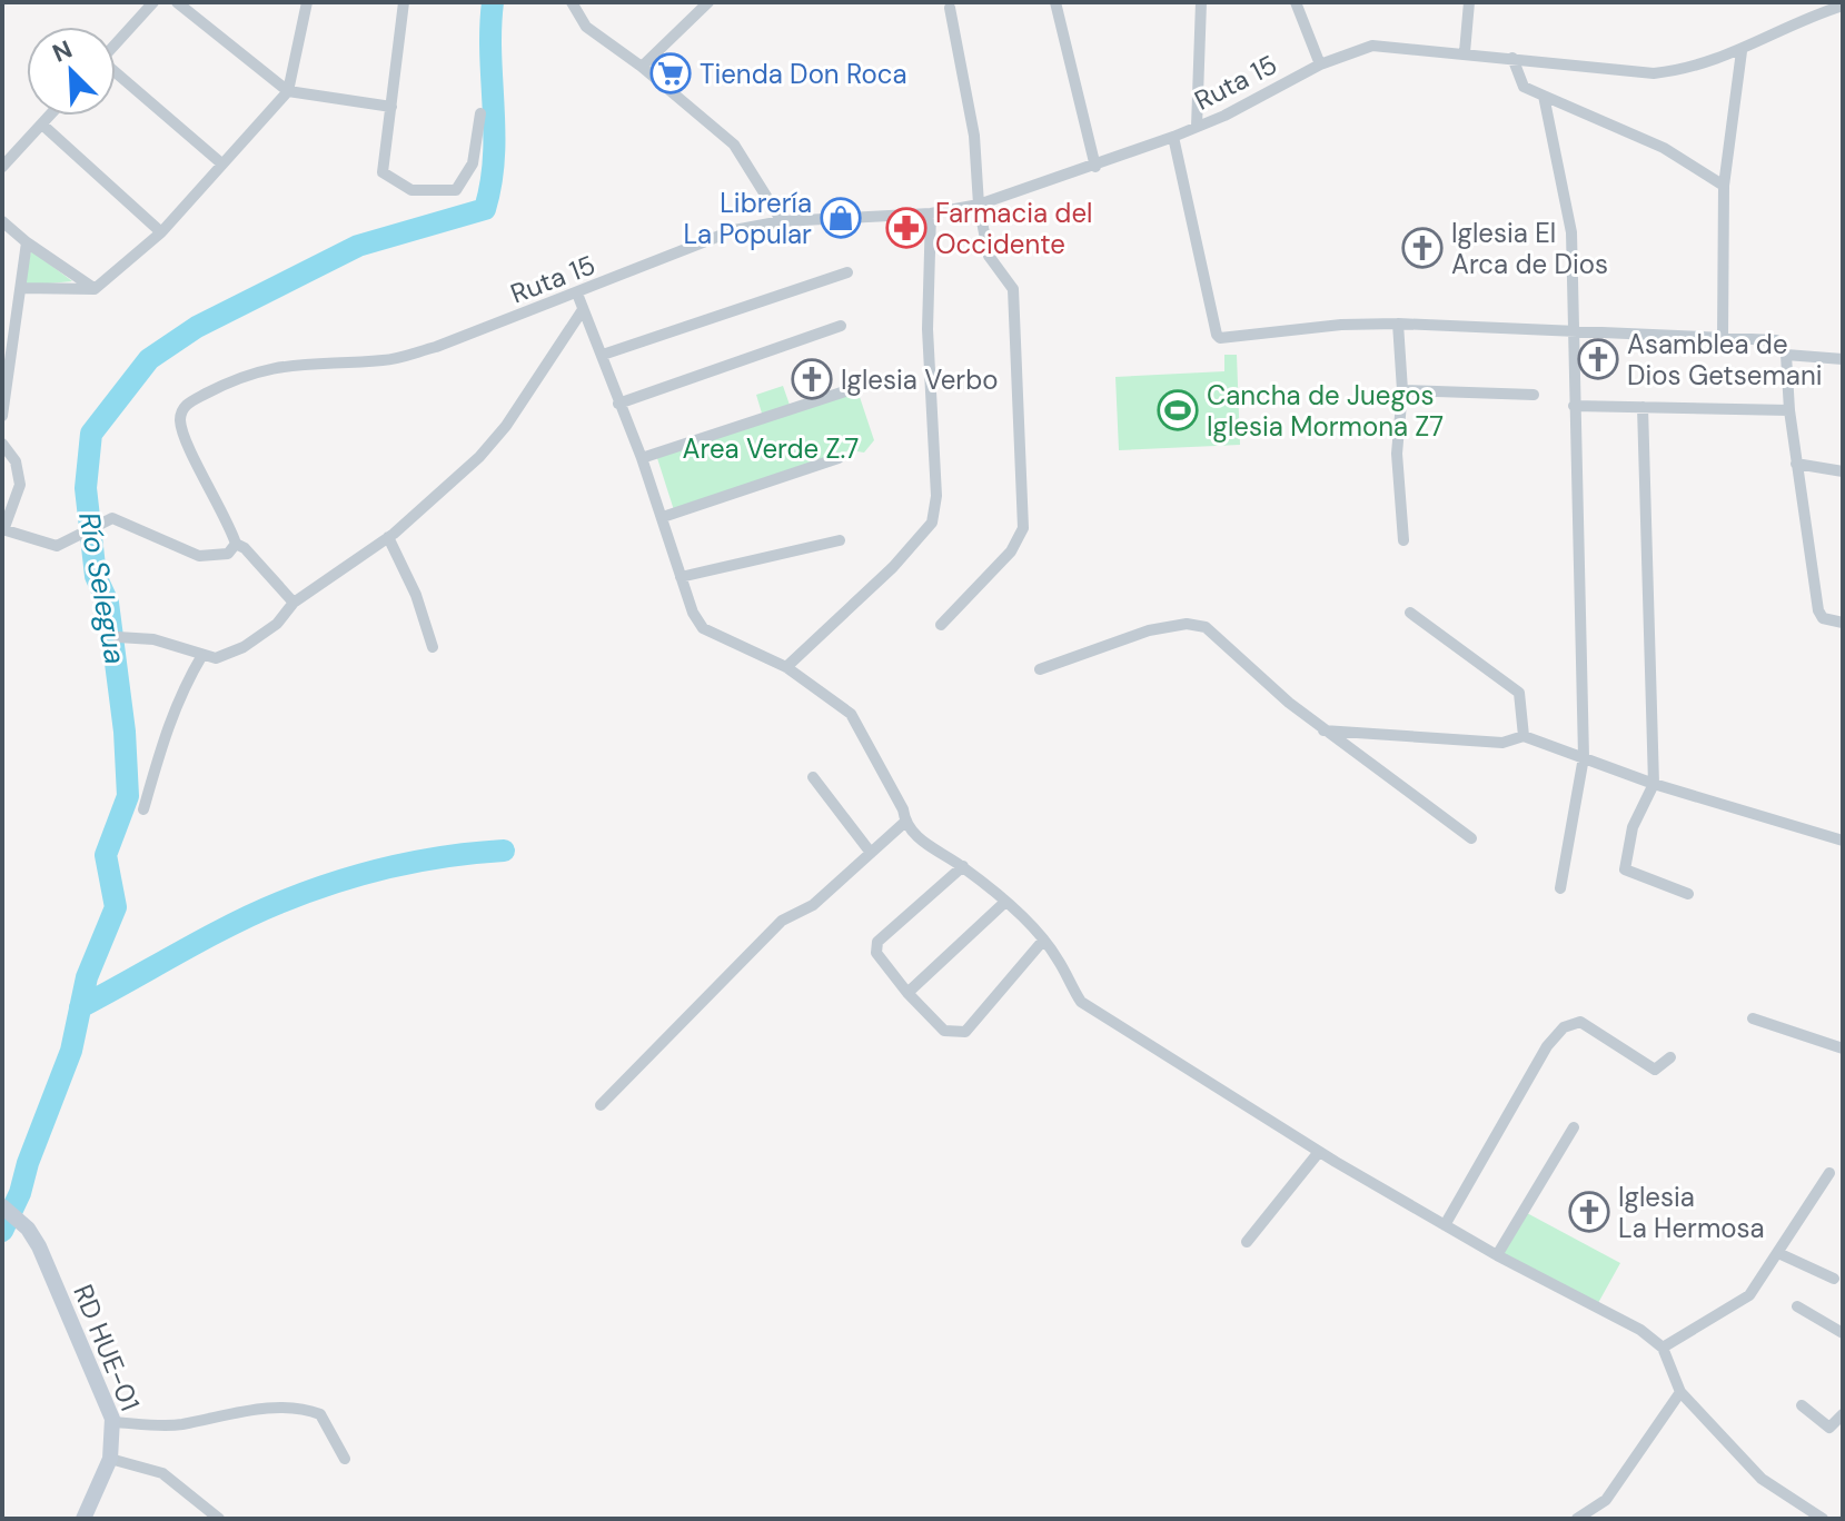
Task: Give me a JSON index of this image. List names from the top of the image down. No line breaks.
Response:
{"streets":{"street":["Ruta 15","RD HUE-01"]},"water":["Río Selegua"],"parks":["Area Verde Z.7"],"places":{"supermarket":["Tienda Don Roca"],"shop":["Librería La Popular"],"pharmacy":["Farmacia del Occidente"],"church":["Iglesia El Arca de Dios","Asamblea de Dios Getsemani","Iglesia Verbo","Iglesia La Hermosa"],"sports":["Cancha de Juegos Iglesia Mormona Z7"]},"north":"top left"}
